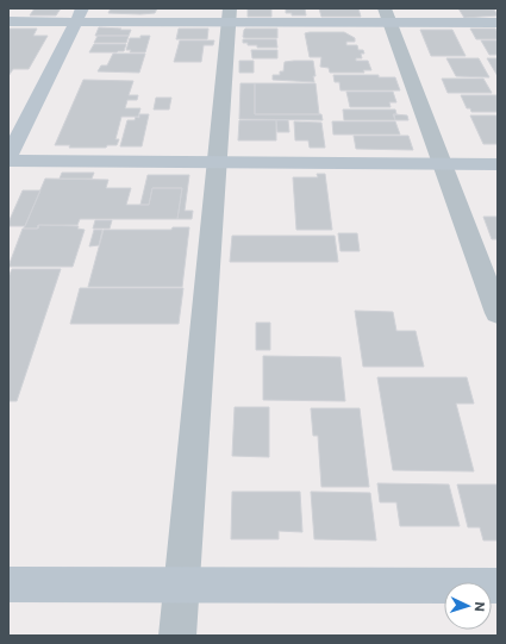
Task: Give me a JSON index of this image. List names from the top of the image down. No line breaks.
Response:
{"north":"right"}
